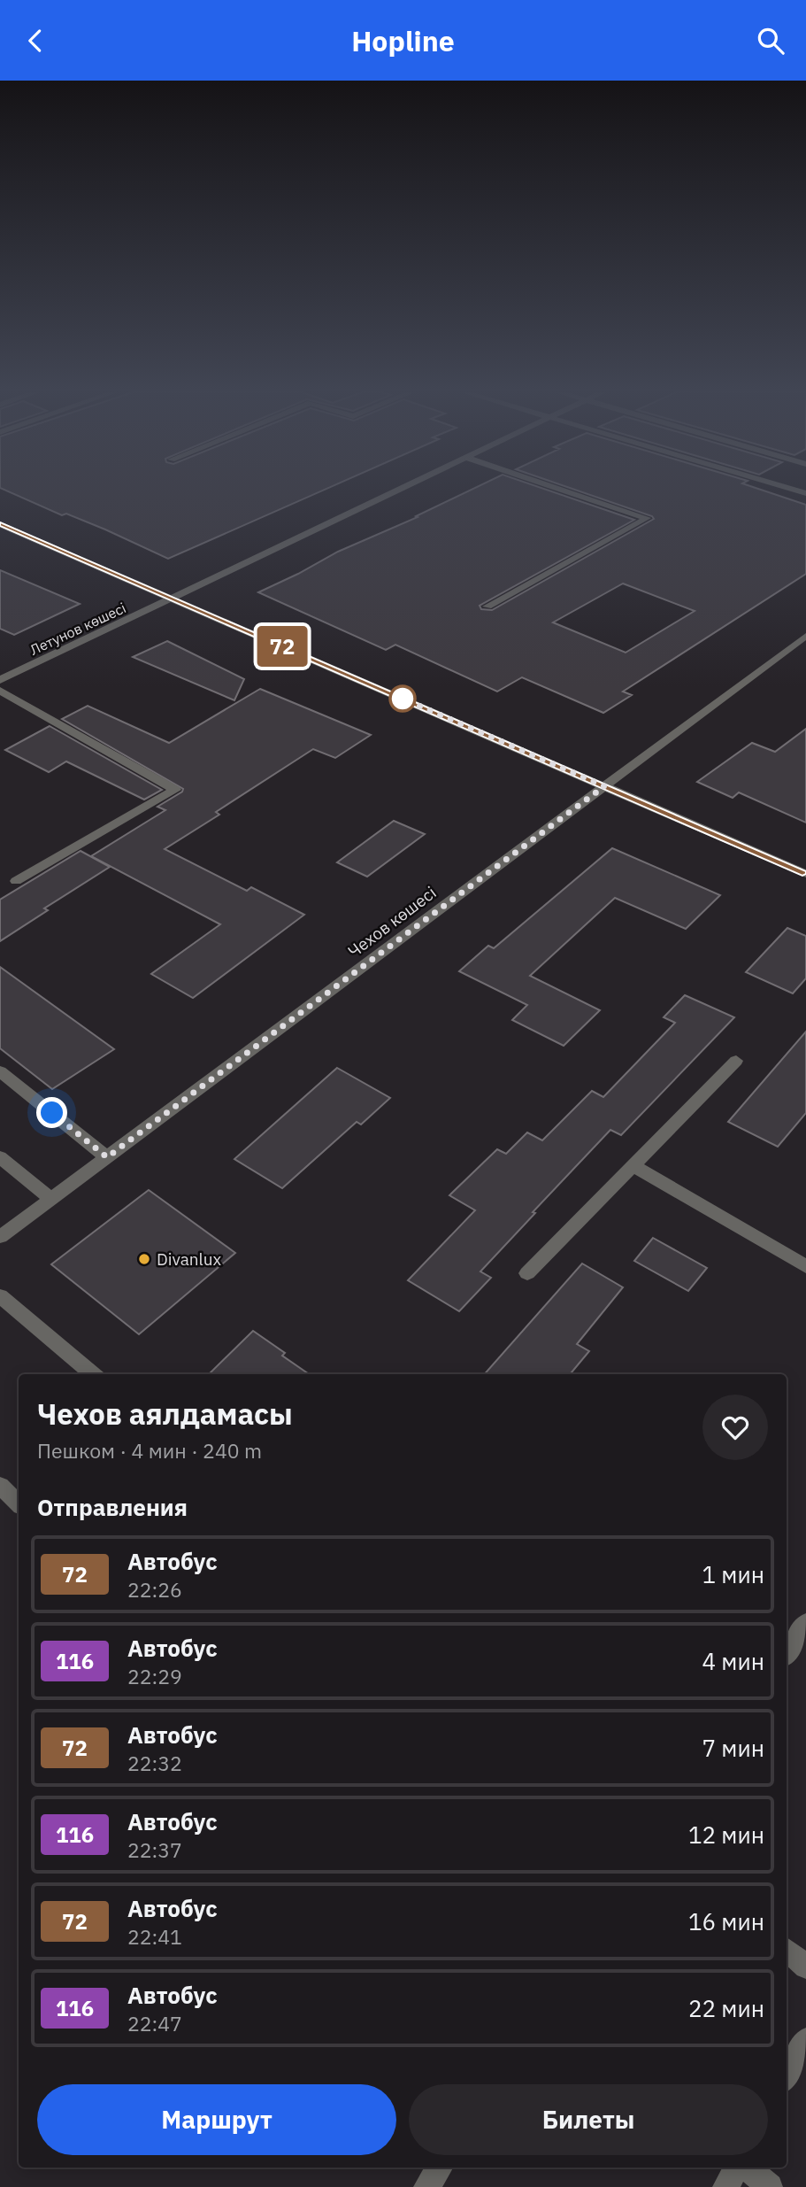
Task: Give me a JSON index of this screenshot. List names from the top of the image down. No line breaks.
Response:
{"streets":{"street":["Летунов көшесі","Чехов көшесі"]},"places":["Divanlux"],"lines":["bus line 72"],"page":{"header":"Hopline","on_map":"72","heading":[["Чехов аялдамасы","Пешком · 4 мин · 240 m"],"Отправления"],"list":[{"mark":"72","name":"Автобус","note":"22:26","value":"1 мин"},{"mark":"116","name":"Автобус","note":"22:29","value":"4 мин"},{"mark":"72","name":"Автобус","note":"22:32","value":"7 мин"},{"mark":"116","name":"Автобус","note":"22:37","value":"12 мин"},{"mark":"72","name":"Автобус","note":"22:41","value":"16 мин"},{"mark":"116","name":"Автобус","note":"22:47","value":"22 мин"}],"buttons":["Маршрут","Билеты"]}}
